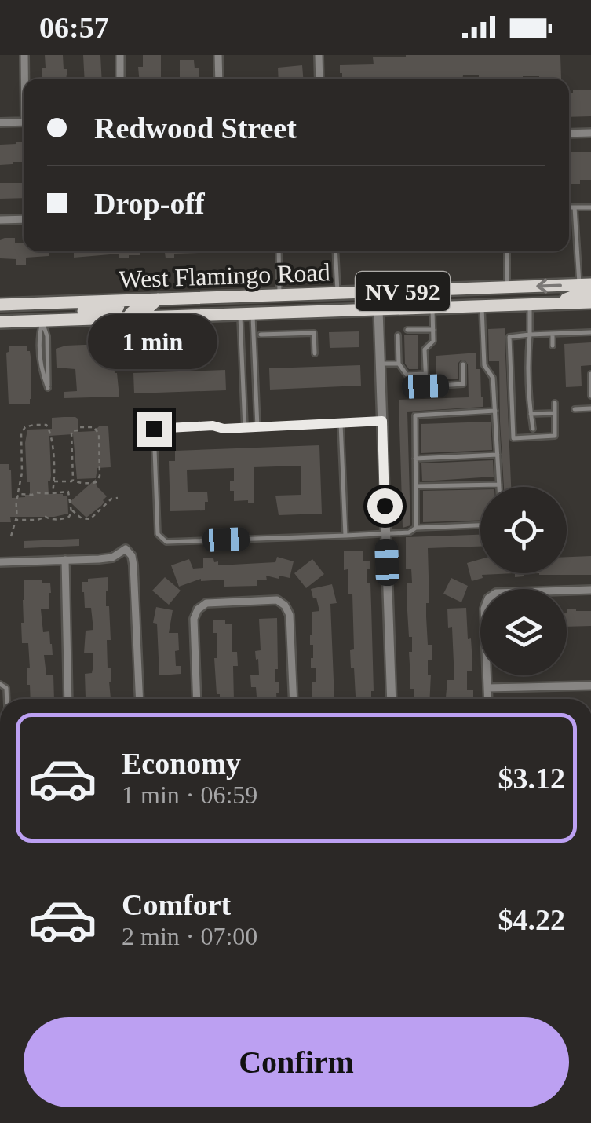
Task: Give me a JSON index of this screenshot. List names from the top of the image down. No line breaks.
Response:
{"streets":{"main road":["West Flamingo Road","NV 592"]},"page":{"status":"06:57","banner":["Redwood Street","Drop-off"],"bubble":"1 min","list":[{"name":"Economy","note":"1 min · 06:59","value":"$3.12"},{"name":"Comfort","note":"2 min · 07:00","value":"$4.22"}],"buttons":"Confirm"}}
